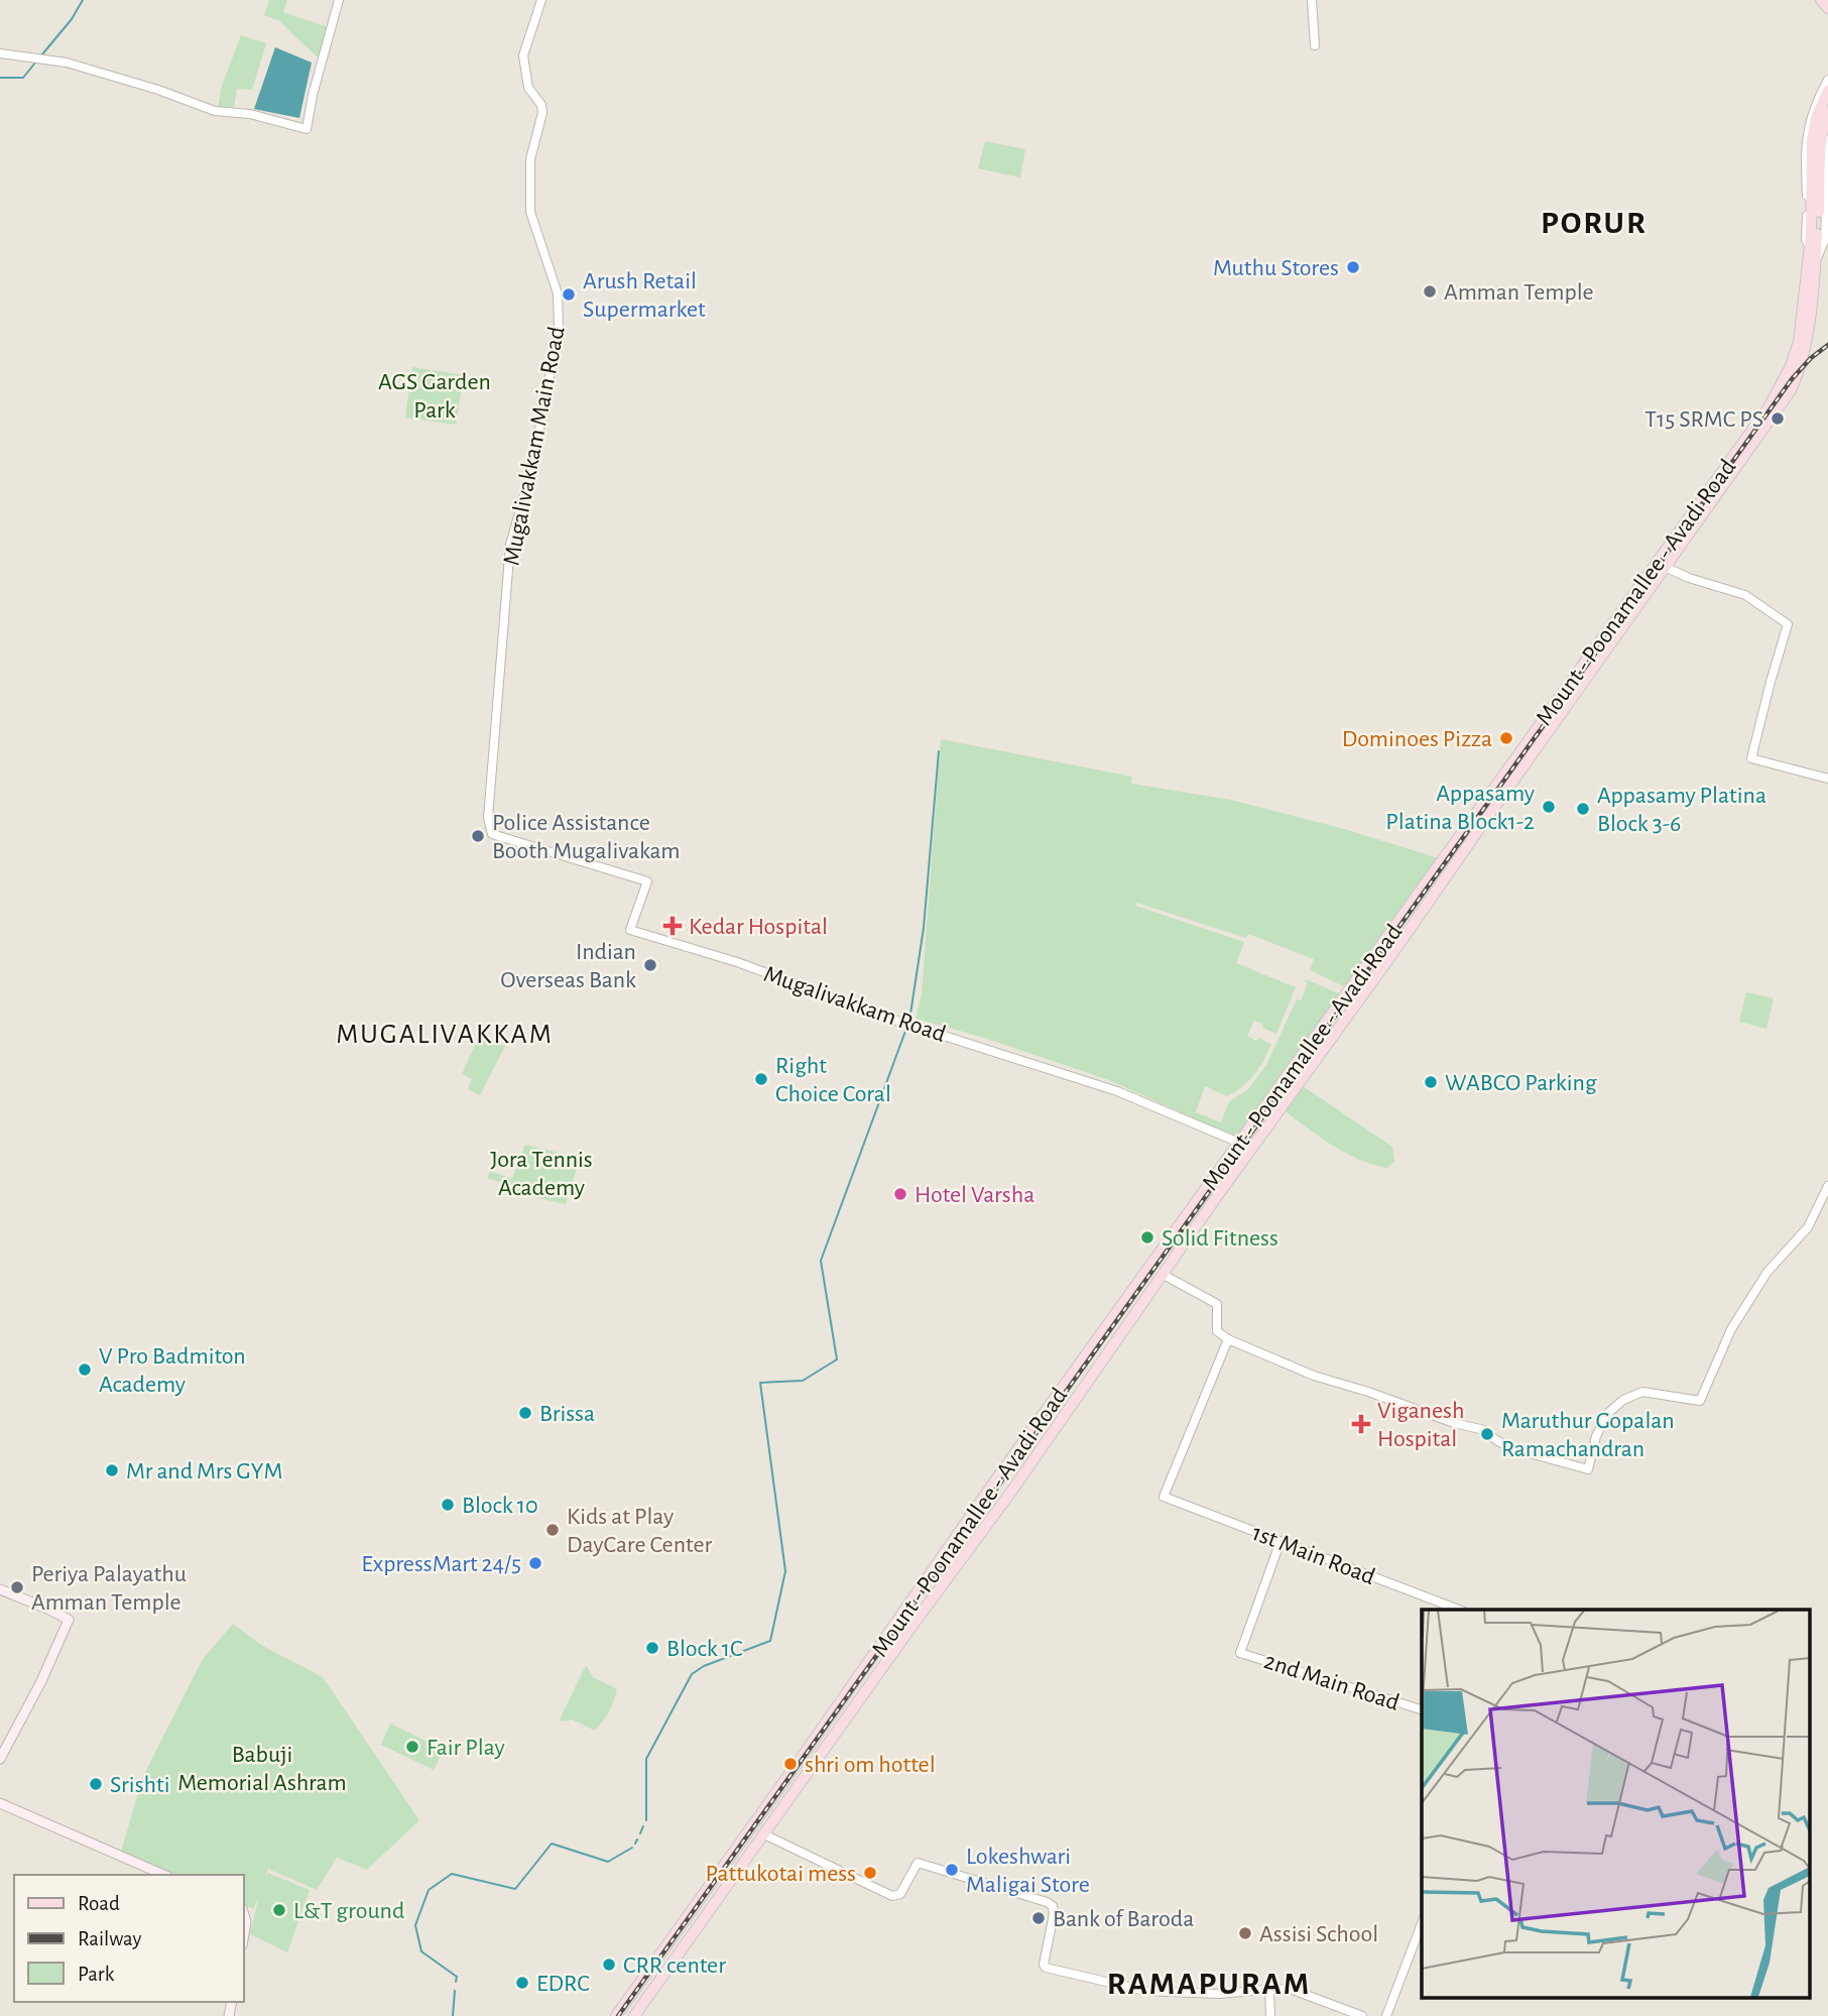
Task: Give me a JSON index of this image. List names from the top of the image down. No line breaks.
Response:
{"streets":{"main road":["Mount - Poonamallee - Avadi Road"],"street":["Mugalivakkam Main Road","Mugalivakkam Road","1st Main Road","2nd Main Road"]},"crossings":[["Mugalivakkam Main Road","Mugalivakkam Road"],["Mount - Poonamallee - Avadi Road","Mugalivakkam Road"],["1st Main Road","2nd Main Road"]],"districts":["PORUR","MUGALIVAKKAM","RAMAPURAM"],"parks":["AGS Garden Park","Jora Tennis Academy","Babuji Memorial Ashram"],"places":{"other":["Muthu Stores","Amman Temple","Arush Retail Supermarket","T15 SRMC PS","Dominoes Pizza","Appasamy Platina Block1-2","Appasamy Platina Block 3-6","Police Assistance Booth Mugalivakam","Indian Overseas Bank","Right Choice Coral","WABCO Parking","Hotel Varsha","Solid Fitness","V Pro Badmiton Academy","Brissa","Maruthur Gopalan Ramachandran","Mr and Mrs GYM","Block 10","Kids at Play DayCare Center","ExpressMart 24/5","Periya Palayathu Amman Temple","Block 1C","Fair Play","shri om hottel","Srishti","Lokeshwari Maligai Store","Pattukotai mess","L&T ground","Bank of Baroda","Assisi School","CRR center","EDRC"],"health":["Kedar Hospital","Viganesh Hospital"]},"legend":["Road","Railway","Park"]}
